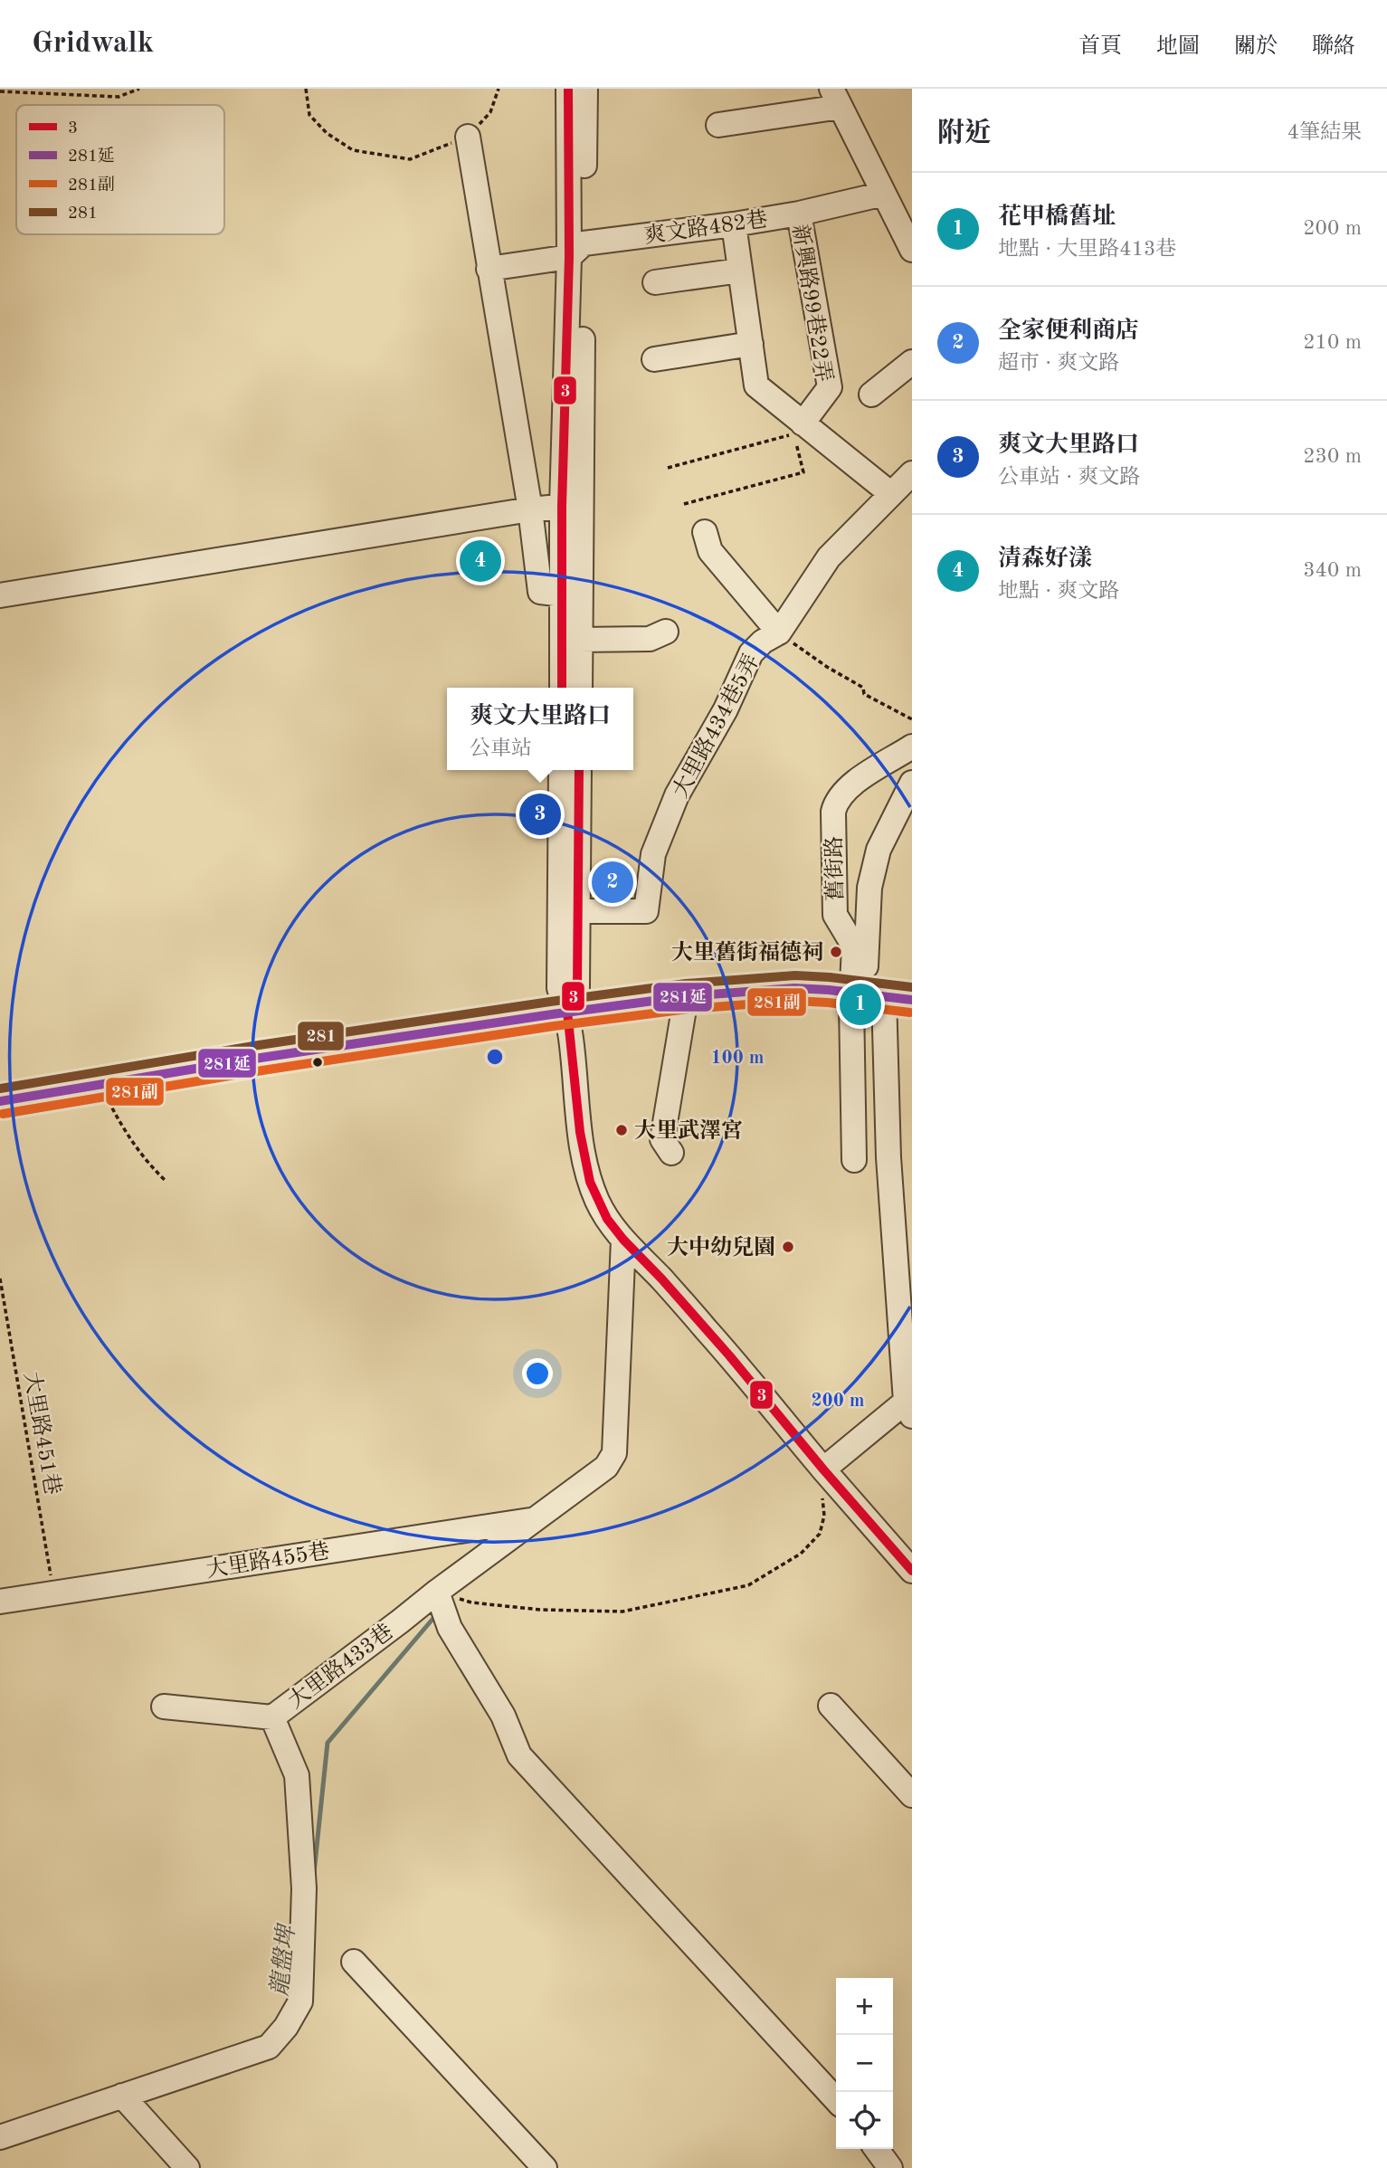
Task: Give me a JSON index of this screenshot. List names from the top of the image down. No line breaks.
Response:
{"streets":{"street":["爽文路482巷","新興路99巷22弄","大里路434巷5弄","舊街路","大里路455巷","大里路433巷"],"path":["大里路451巷"]},"crossings":[["爽文路482巷","新興路99巷22弄"],["大里路451巷","大里路455巷"],["大里路455巷","大里路433巷"]],"water":["龍盤埤"],"places":["大里舊街福德祠","大里武澤宮","大中幼兒園"],"lines":["transit line 3","transit line 281","transit line 281延","transit line 281副"],"legend":["3","281延","281副","281"],"page":{"header":"Gridwalk","nav":["首頁","地圖","關於","聯絡"],"heading":["附近","4筆結果"],"list":[{"mark":"1","name":"花甲橋舊址","note":"地點 · 大里路413巷","value":"200 m"},{"mark":"2","name":"全家便利商店","note":"超市 · 爽文路","value":"210 m"},{"mark":"3","name":"爽文大里路口","note":"公車站 · 爽文路","value":"230 m"},{"mark":"4","name":"清森好漾","note":"地點 · 爽文路","value":"340 m"}],"pins":["4","3","2","1"],"popup":["爽文大里路口","公車站"],"map_buttons":["+","−"]},"rings":["100 m","200 m"]}
